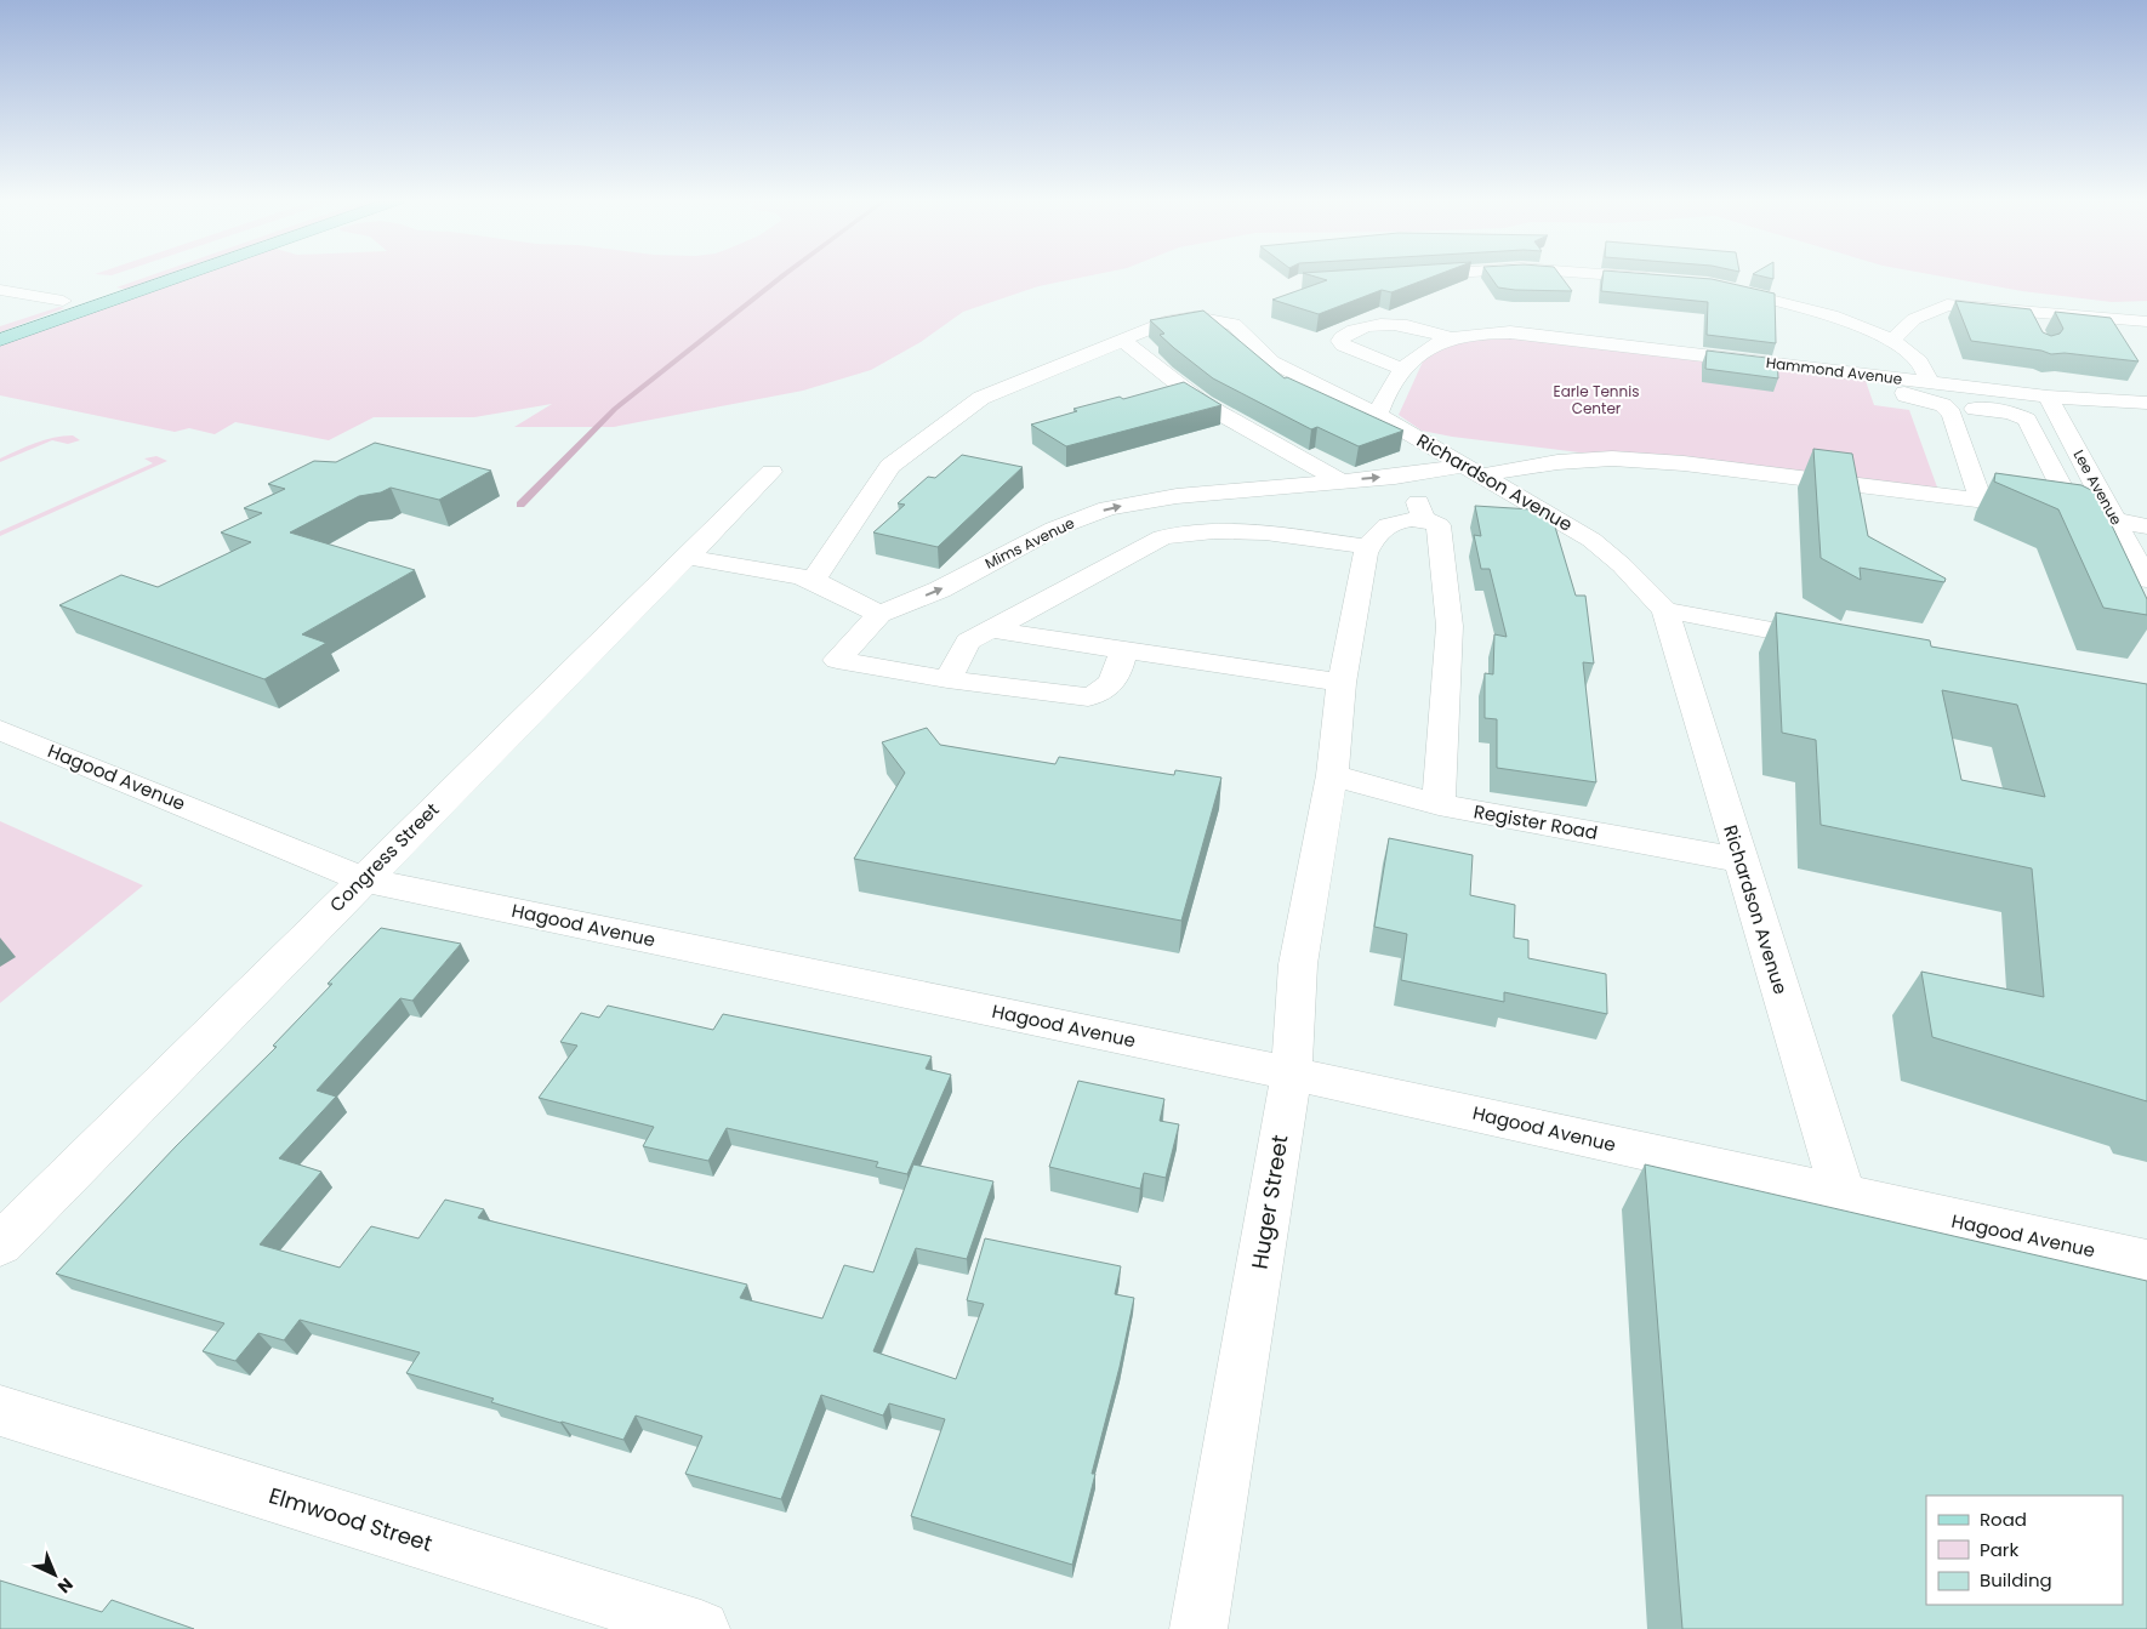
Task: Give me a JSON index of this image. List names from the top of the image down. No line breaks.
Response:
{"streets":{"street":["Hammond Avenue","Richardson Avenue","Lee Avenue","Mims Avenue","Hagood Avenue","Register Road","Congress Street","Huger Street","Elmwood Street"]},"crossings":[["Hammond Avenue","Richardson Avenue"],["Hammond Avenue","Lee Avenue"],["Richardson Avenue","Mims Avenue"],["Richardson Avenue","Hagood Avenue"],["Richardson Avenue","Register Road"],["Lee Avenue","Mims Avenue"],["Hagood Avenue","Congress Street"],["Hagood Avenue","Huger Street"],["Register Road","Huger Street"]],"parks":["Earle Tennis Center"],"legend":["Road","Park","Building"],"north":"bottom right"}
